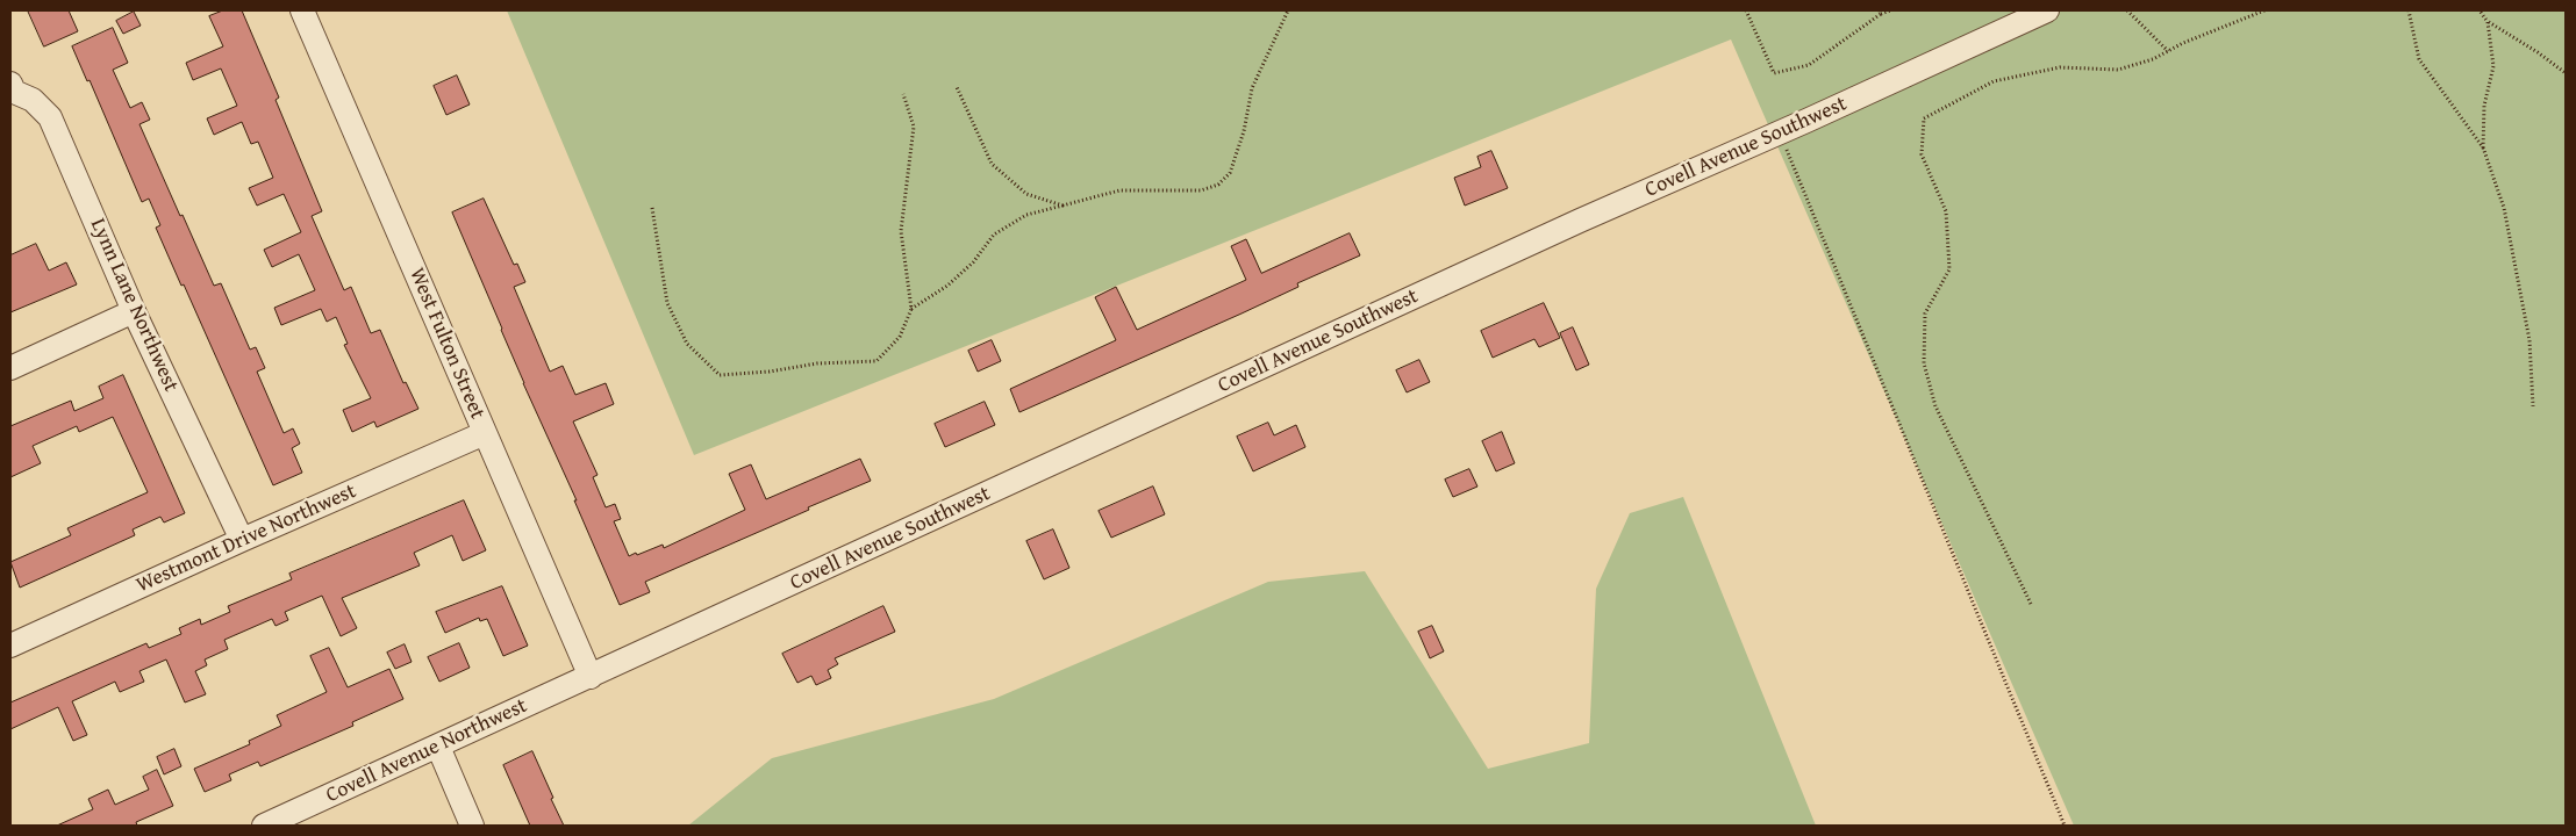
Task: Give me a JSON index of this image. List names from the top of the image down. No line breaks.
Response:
{"streets":{"street":["Covell Avenue Southwest","Lynn Lane Northwest","West Fulton Street","Westmont Drive Northwest","Covell Avenue Northwest"]},"crossings":[["Covell Avenue Southwest","West Fulton Street"],["Covell Avenue Southwest","Covell Avenue Northwest"],["Lynn Lane Northwest","Westmont Drive Northwest"],["West Fulton Street","Westmont Drive Northwest"],["West Fulton Street","Covell Avenue Northwest"]]}
